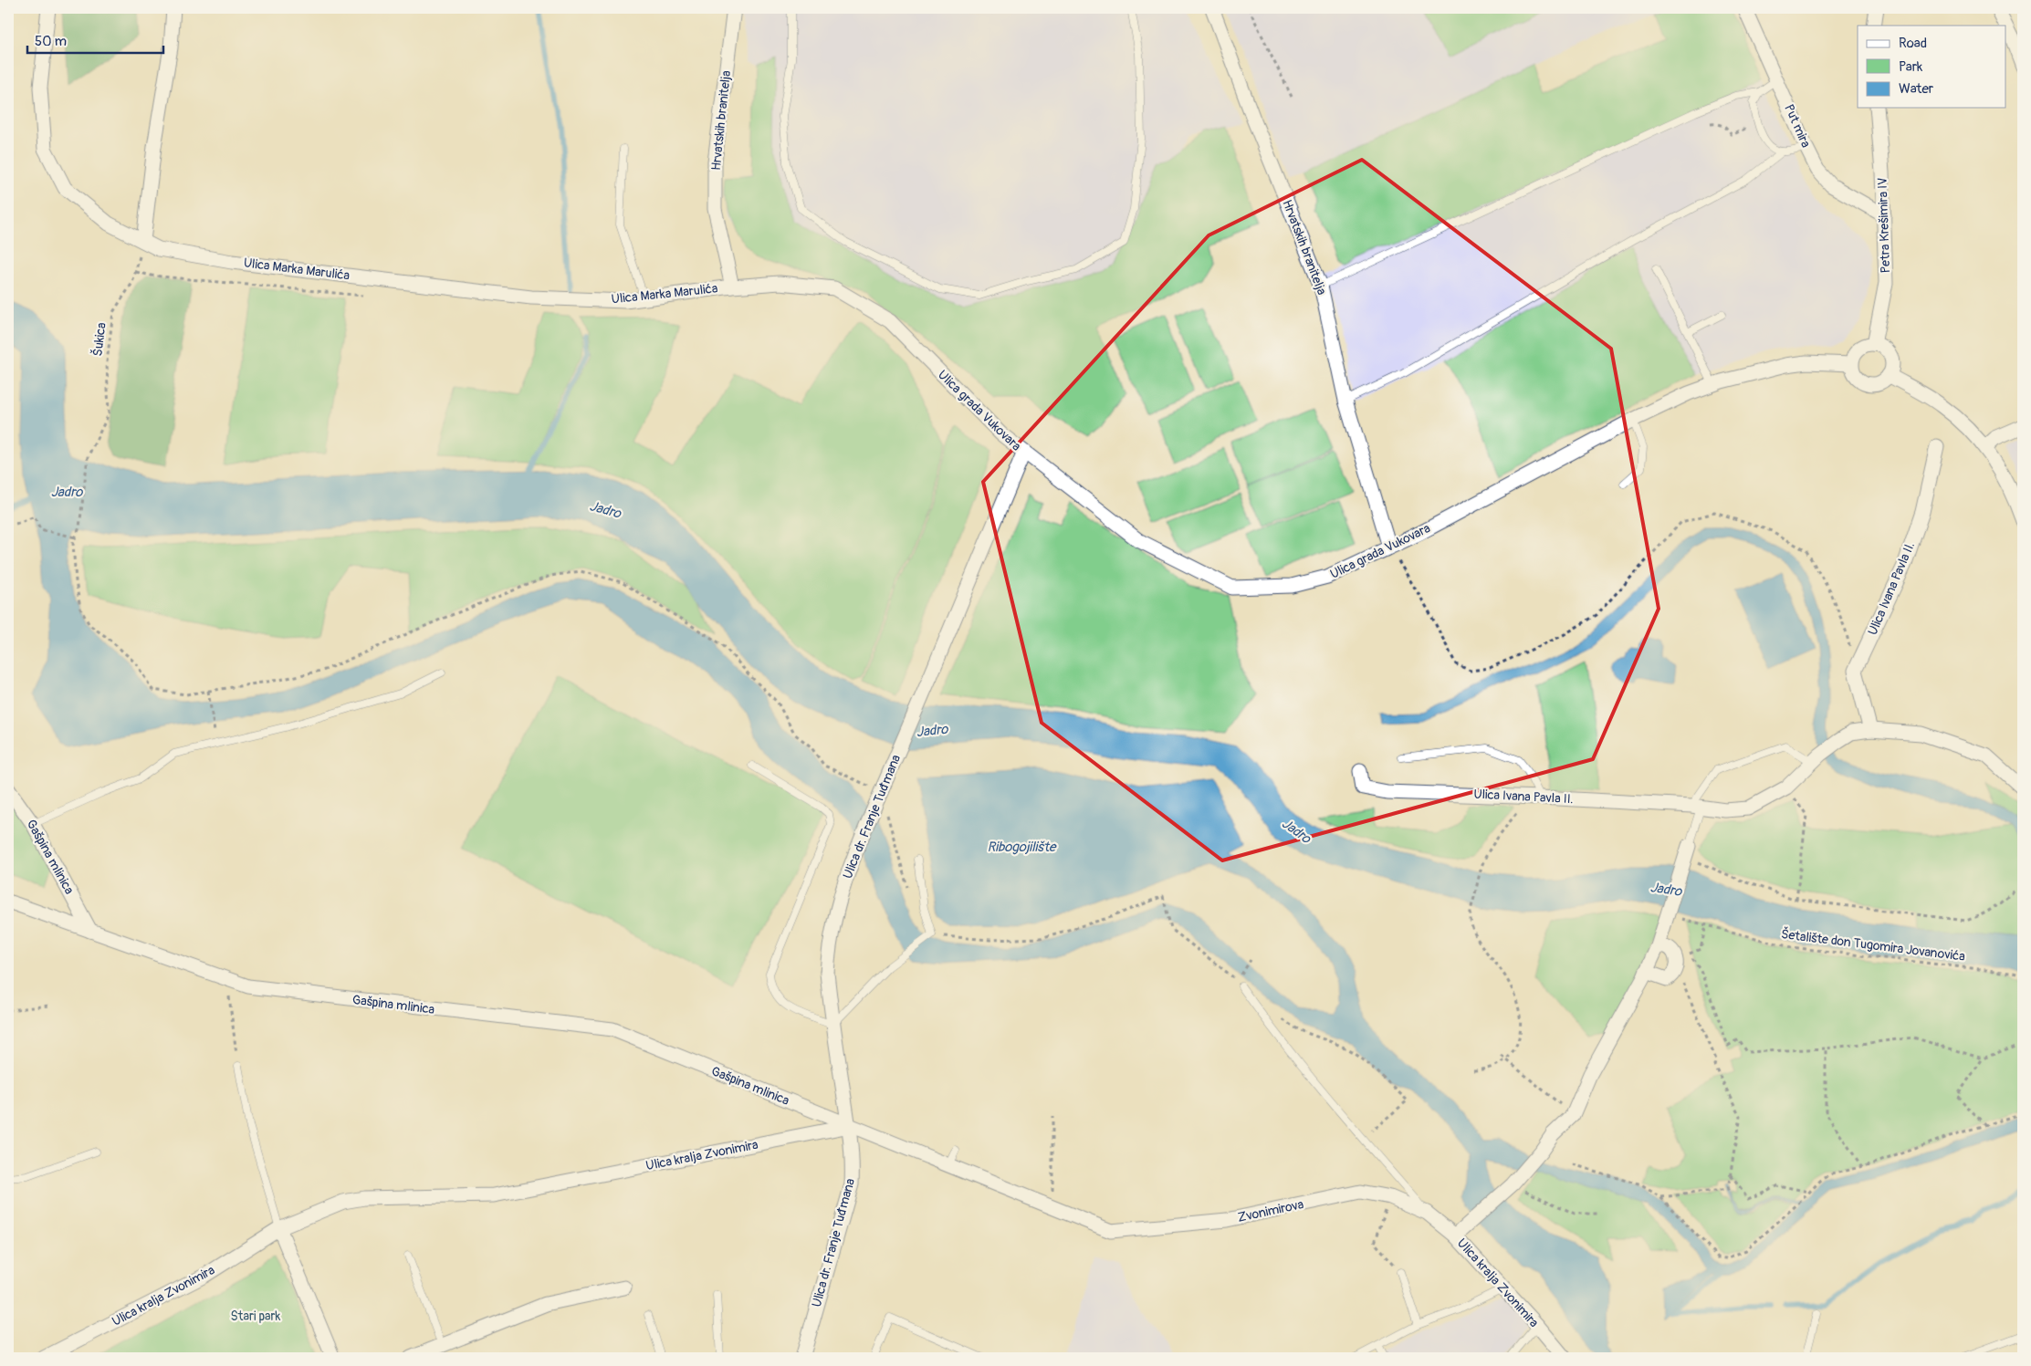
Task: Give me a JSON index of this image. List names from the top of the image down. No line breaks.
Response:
{"streets":{"street":["Hrvatskih branitelja","Put mira","Petra Krešimira IV","Ulica Marka Marulića","Ulica grada Vukovara","Ulica Ivana Pavla II.","Ulica dr. Franje Tuđmana","Gašpina mlinica","Ulica kralja Zvonimira","Zvonimirova"],"path":["Šukica","Šetalište don Tugomira Jovanovića"]},"crossings":[["Hrvatskih branitelja","Ulica Marka Marulića"],["Hrvatskih branitelja","Ulica grada Vukovara"],["Put mira","Petra Krešimira IV"],["Petra Krešimira IV","Ulica grada Vukovara"],["Ulica Marka Marulića","Šukica"],["Ulica Marka Marulića","Ulica grada Vukovara"],["Ulica grada Vukovara","Ulica dr. Franje Tuđmana"],["Ulica dr. Franje Tuđmana","Gašpina mlinica"],["Ulica dr. Franje Tuđmana","Ulica kralja Zvonimira"],["Gašpina mlinica","Ulica kralja Zvonimira"],["Ulica kralja Zvonimira","Zvonimirova"]],"water":["Jadro","Ribogojilište"],"parks":["Stari park"],"legend":["Road","Park","Water"],"scale_bar":"50 m"}
